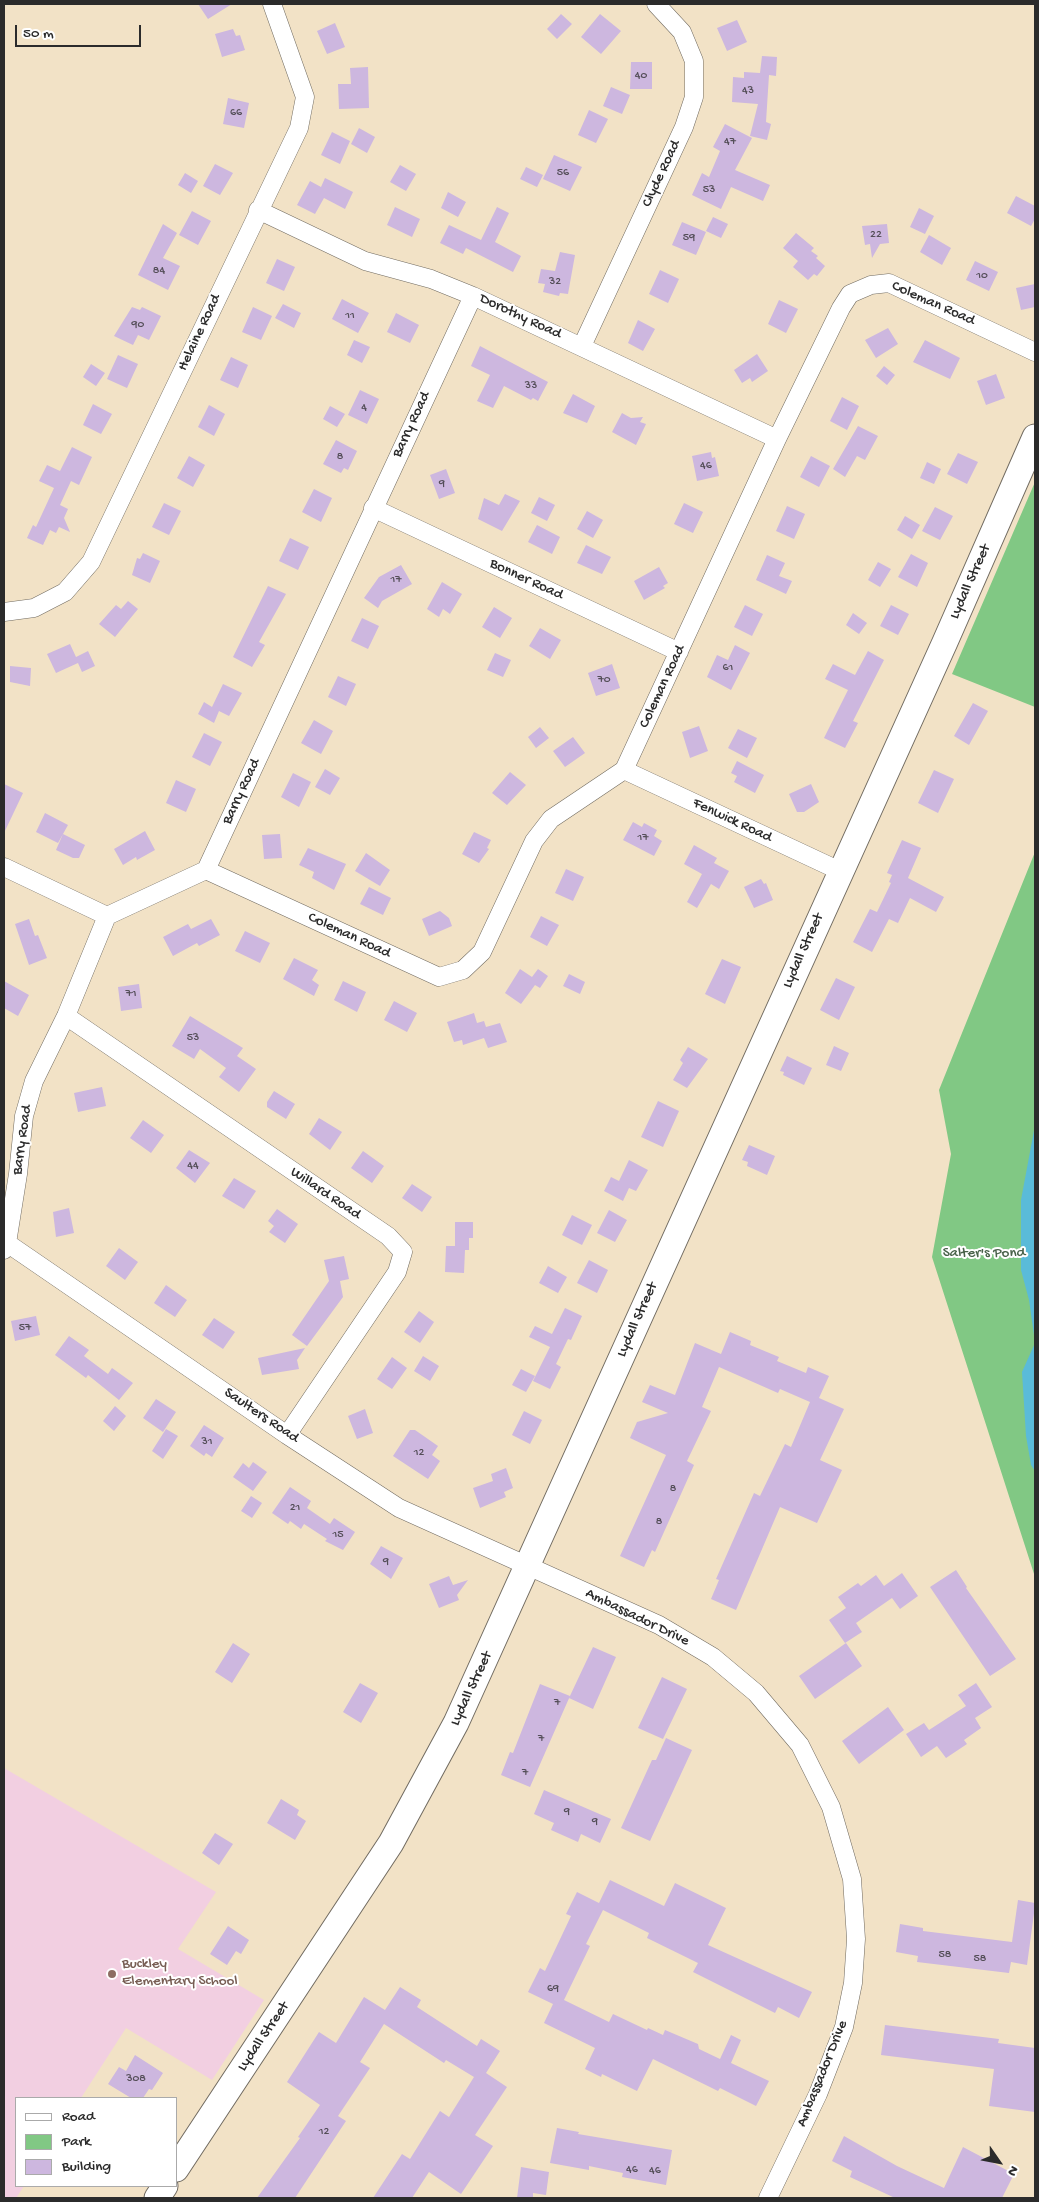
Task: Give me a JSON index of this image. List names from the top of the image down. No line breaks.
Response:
{"streets":{"street":["Clyde Road","Coleman Road","Dorothy Road","Helaine Road","Barry Road","Bonner Road","Lydall Street","Fenwick Road","Willard Road","Saulters Road","Ambassador Drive"]},"crossings":[["Clyde Road","Dorothy Road"],["Coleman Road","Dorothy Road"],["Coleman Road","Barry Road"],["Coleman Road","Bonner Road"],["Coleman Road","Fenwick Road"],["Dorothy Road","Helaine Road"],["Dorothy Road","Barry Road"],["Barry Road","Bonner Road"],["Barry Road","Willard Road"],["Barry Road","Saulters Road"],["Lydall Street","Fenwick Road"],["Lydall Street","Saulters Road"],["Lydall Street","Ambassador Drive"],["Willard Road","Saulters Road"],["Saulters Road","Ambassador Drive"]],"parks":["Salter's Pond"],"places":["Buckley Elementary School"],"house_numbers":["40","43","66","47","56","53","22","59","84","10","32","11","90","33","4","8","46","9","17","61","70","17","71","53","44","57","31","12","8","21","8","15","9","7","7","7","9","9","58","58","69","308","12","46","46"],"legend":["Road","Park","Building"],"scale_bar":"50 m","north":"bottom right"}
